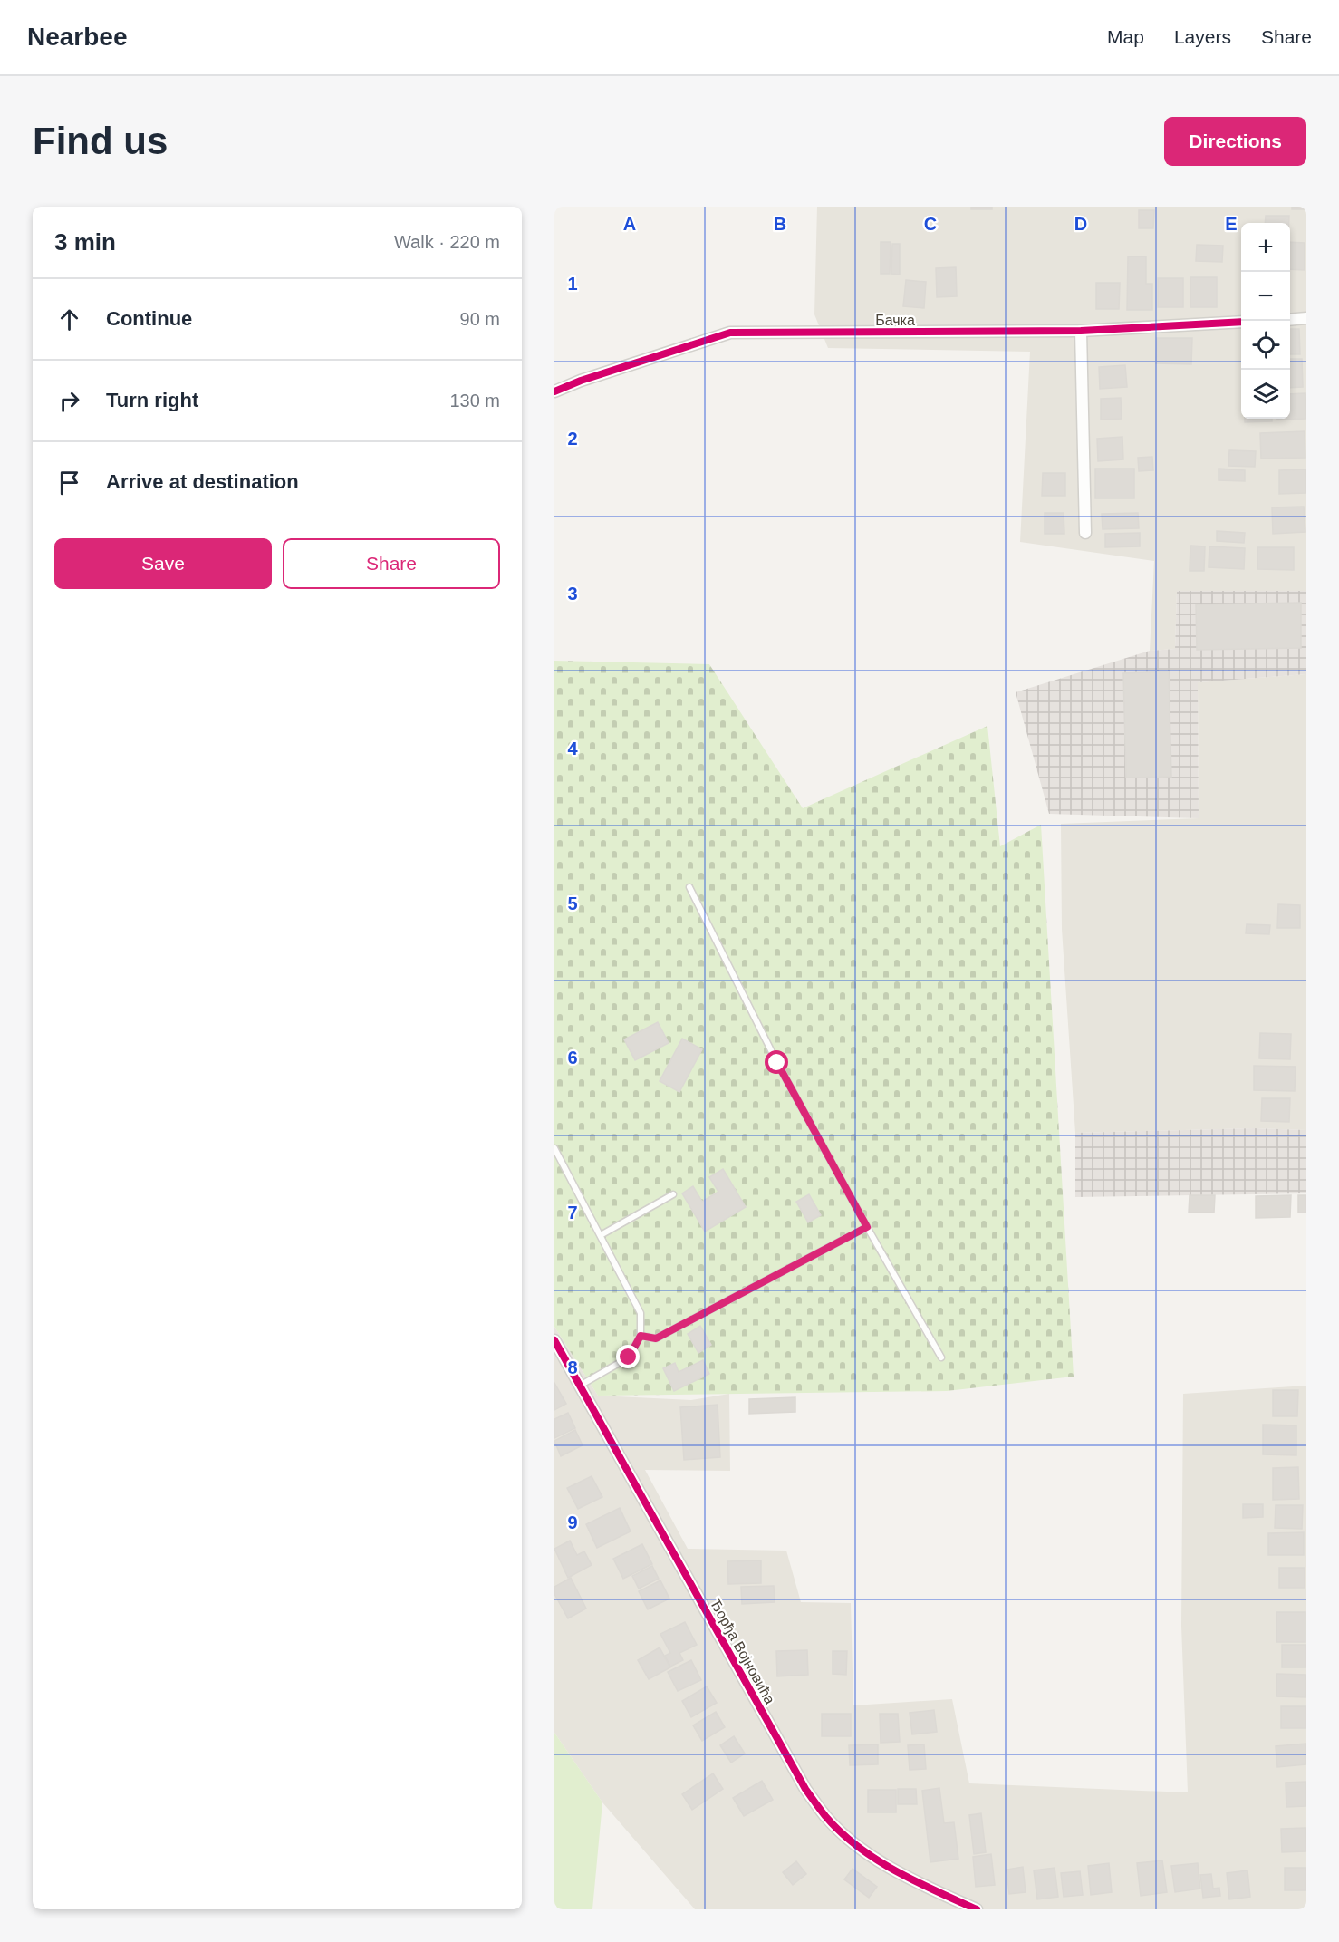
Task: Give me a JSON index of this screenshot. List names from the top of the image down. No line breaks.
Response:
{"streets":{"street":["Бачка","Ђорђа Војновића"]},"page":{"header":"Nearbee","nav":["Map","Layers","Share"],"buttons":["Directions",["Save","Share"]],"title":"Find us","heading":["3 min","Walk · 220 m"],"map_buttons":["+","−"],"list":[["Continue","90 m"],["Turn right","130 m"],"Arrive at destination"]},"grid":{"columns":["A","B","C","D","E"],"rows":["1","2","3","4","5","6","7","8","9"]}}
